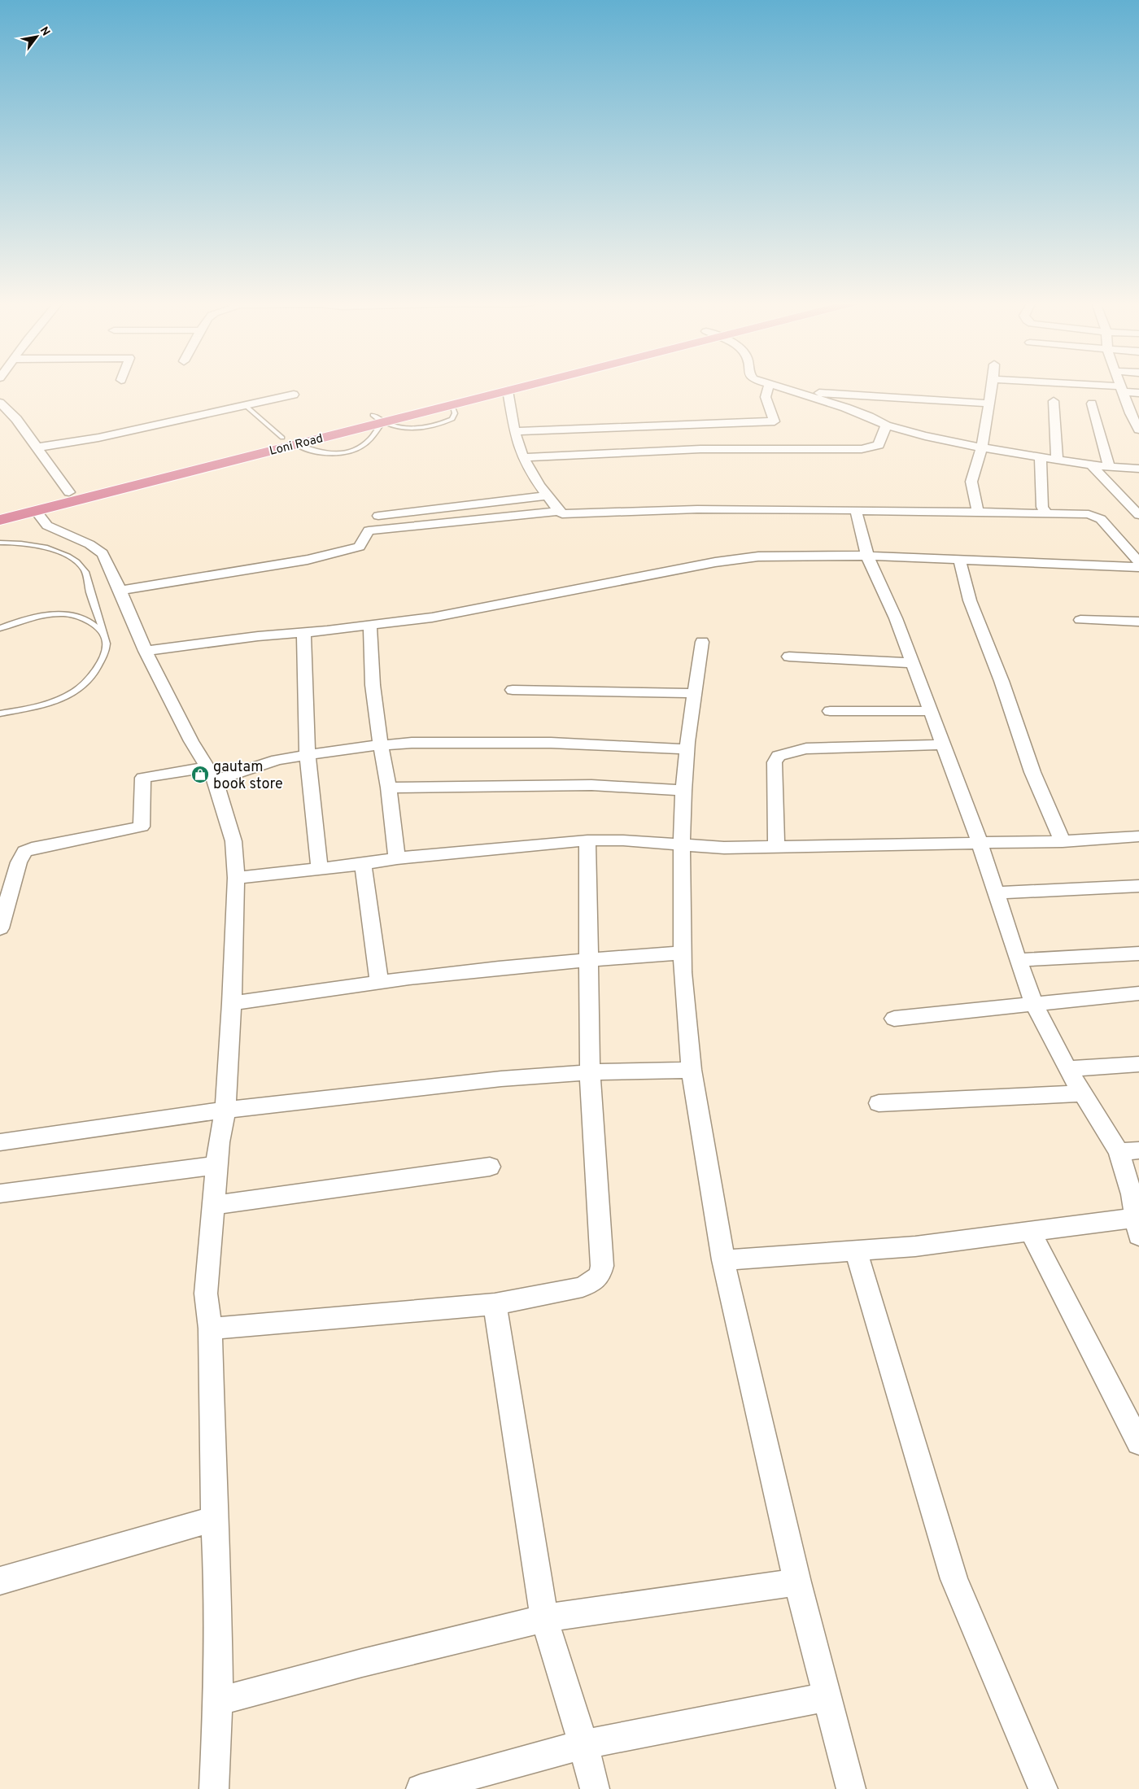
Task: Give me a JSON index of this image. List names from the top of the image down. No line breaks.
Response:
{"streets":{"highway":["Loni Road"]},"places":{"shop":["gautam book store"]},"north":"top right"}
